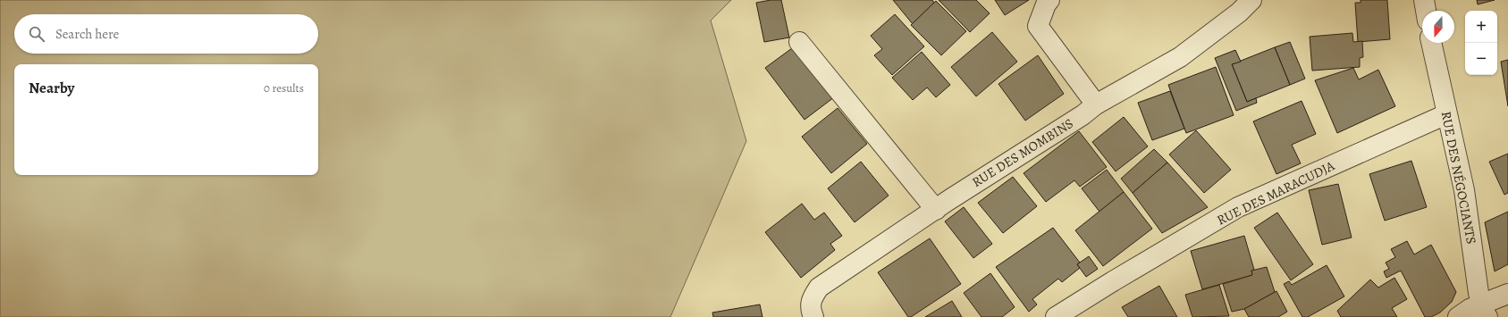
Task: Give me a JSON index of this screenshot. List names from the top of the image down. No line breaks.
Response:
{"streets":{"street":["RUE DES MOMBINS","RUE DES NÉGOCIANTS","RUE DES MARACUDJA"]},"crossings":[["RUE DES NÉGOCIANTS","RUE DES MARACUDJA"]],"north":"bottom","page":{"map_buttons":["+","−"],"search":"Search here","heading":["Nearby","0 results"]}}
